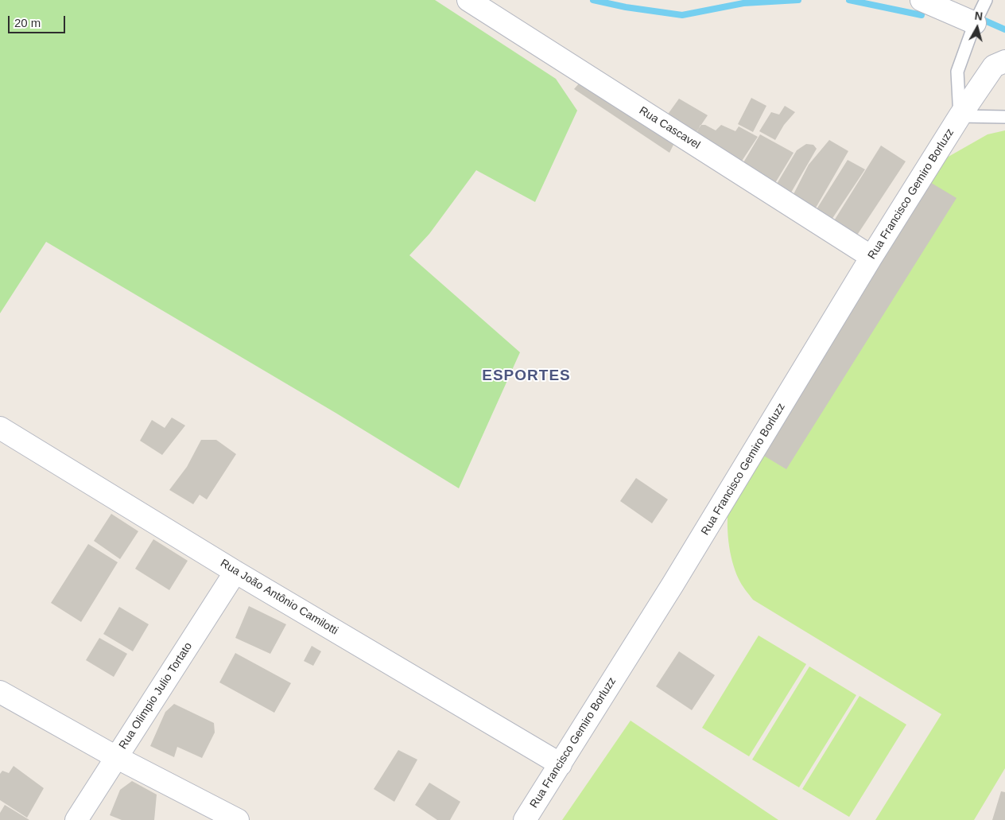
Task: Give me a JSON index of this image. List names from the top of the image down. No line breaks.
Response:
{"streets":{"street":["Rua Cascavel","Rua Francisco Gemiro Borluzz","Rua João Antônio Camilotti","Rua Olimpio Julio Tortato"]},"crossings":[["Rua Cascavel","Rua Francisco Gemiro Borluzz"],["Rua Francisco Gemiro Borluzz","Rua João Antônio Camilotti"],["Rua João Antônio Camilotti","Rua Olimpio Julio Tortato"]],"districts":["ESPORTES"],"scale_bar":"20 m","north":"top"}
